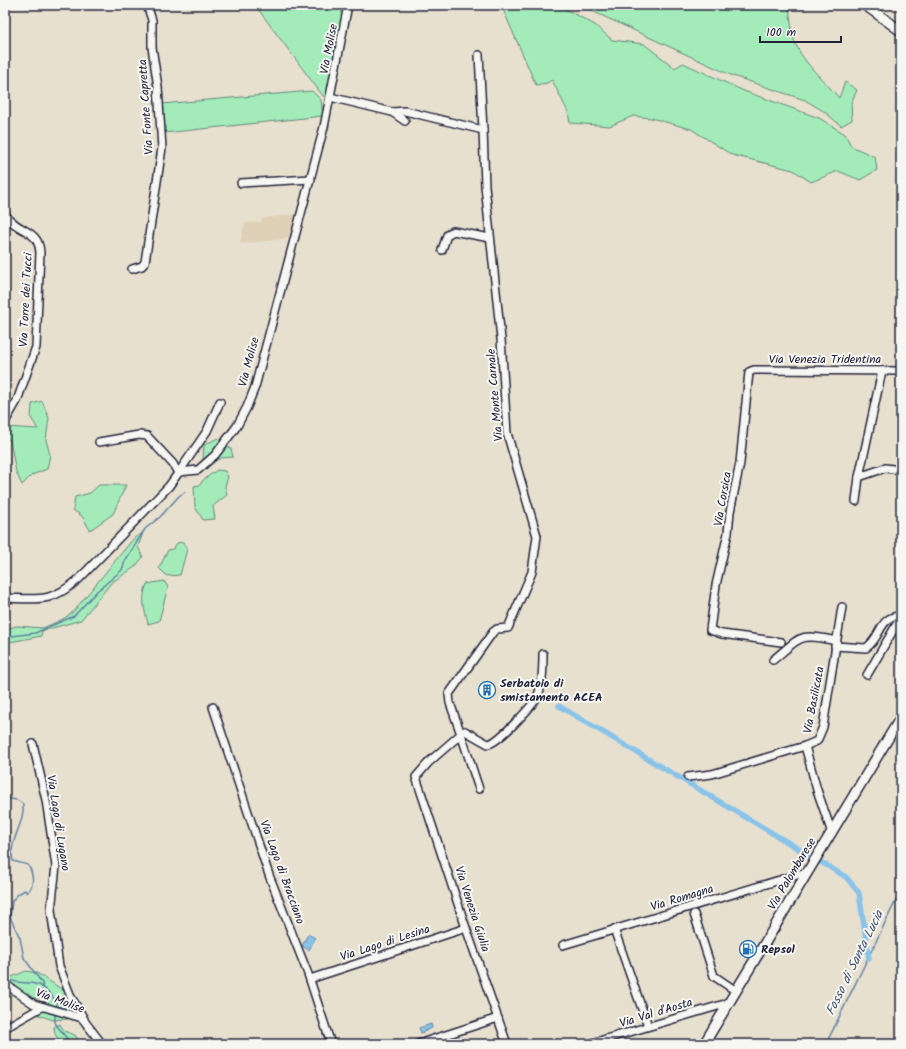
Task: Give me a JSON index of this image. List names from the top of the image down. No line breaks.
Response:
{"streets":{"main road":["Via Palombarese"],"street":["Via Molise","Via Fonte Capretta","Via Torre dei Tucci","Via Venezia Tridentina","Via Monte Carnale","Via Corsica","Via Basilicata","Via Lago di Lugano","Via Lago di Bracciano","Via Romagna","Via Venezia Giulia","Via Lago di Lesina","Via Val d'Aosta"]},"crossings":[["Via Molise","Via Lago di Lugano"],["Via Venezia Tridentina","Via Corsica"],["Via Monte Carnale","Via Venezia Giulia"],["Via Basilicata","Via Palombarese"],["Via Lago di Bracciano","Via Lago di Lesina"],["Via Palombarese","Via Romagna"],["Via Palombarese","Via Val d'Aosta"],["Via Venezia Giulia","Via Lago di Lesina"]],"water":["Fosso di Santa Lucia"],"places":{"building":["Serbatoio di smistamento ACEA"],"fuel station":["Repsol"]},"scale_bar":"100 m"}
